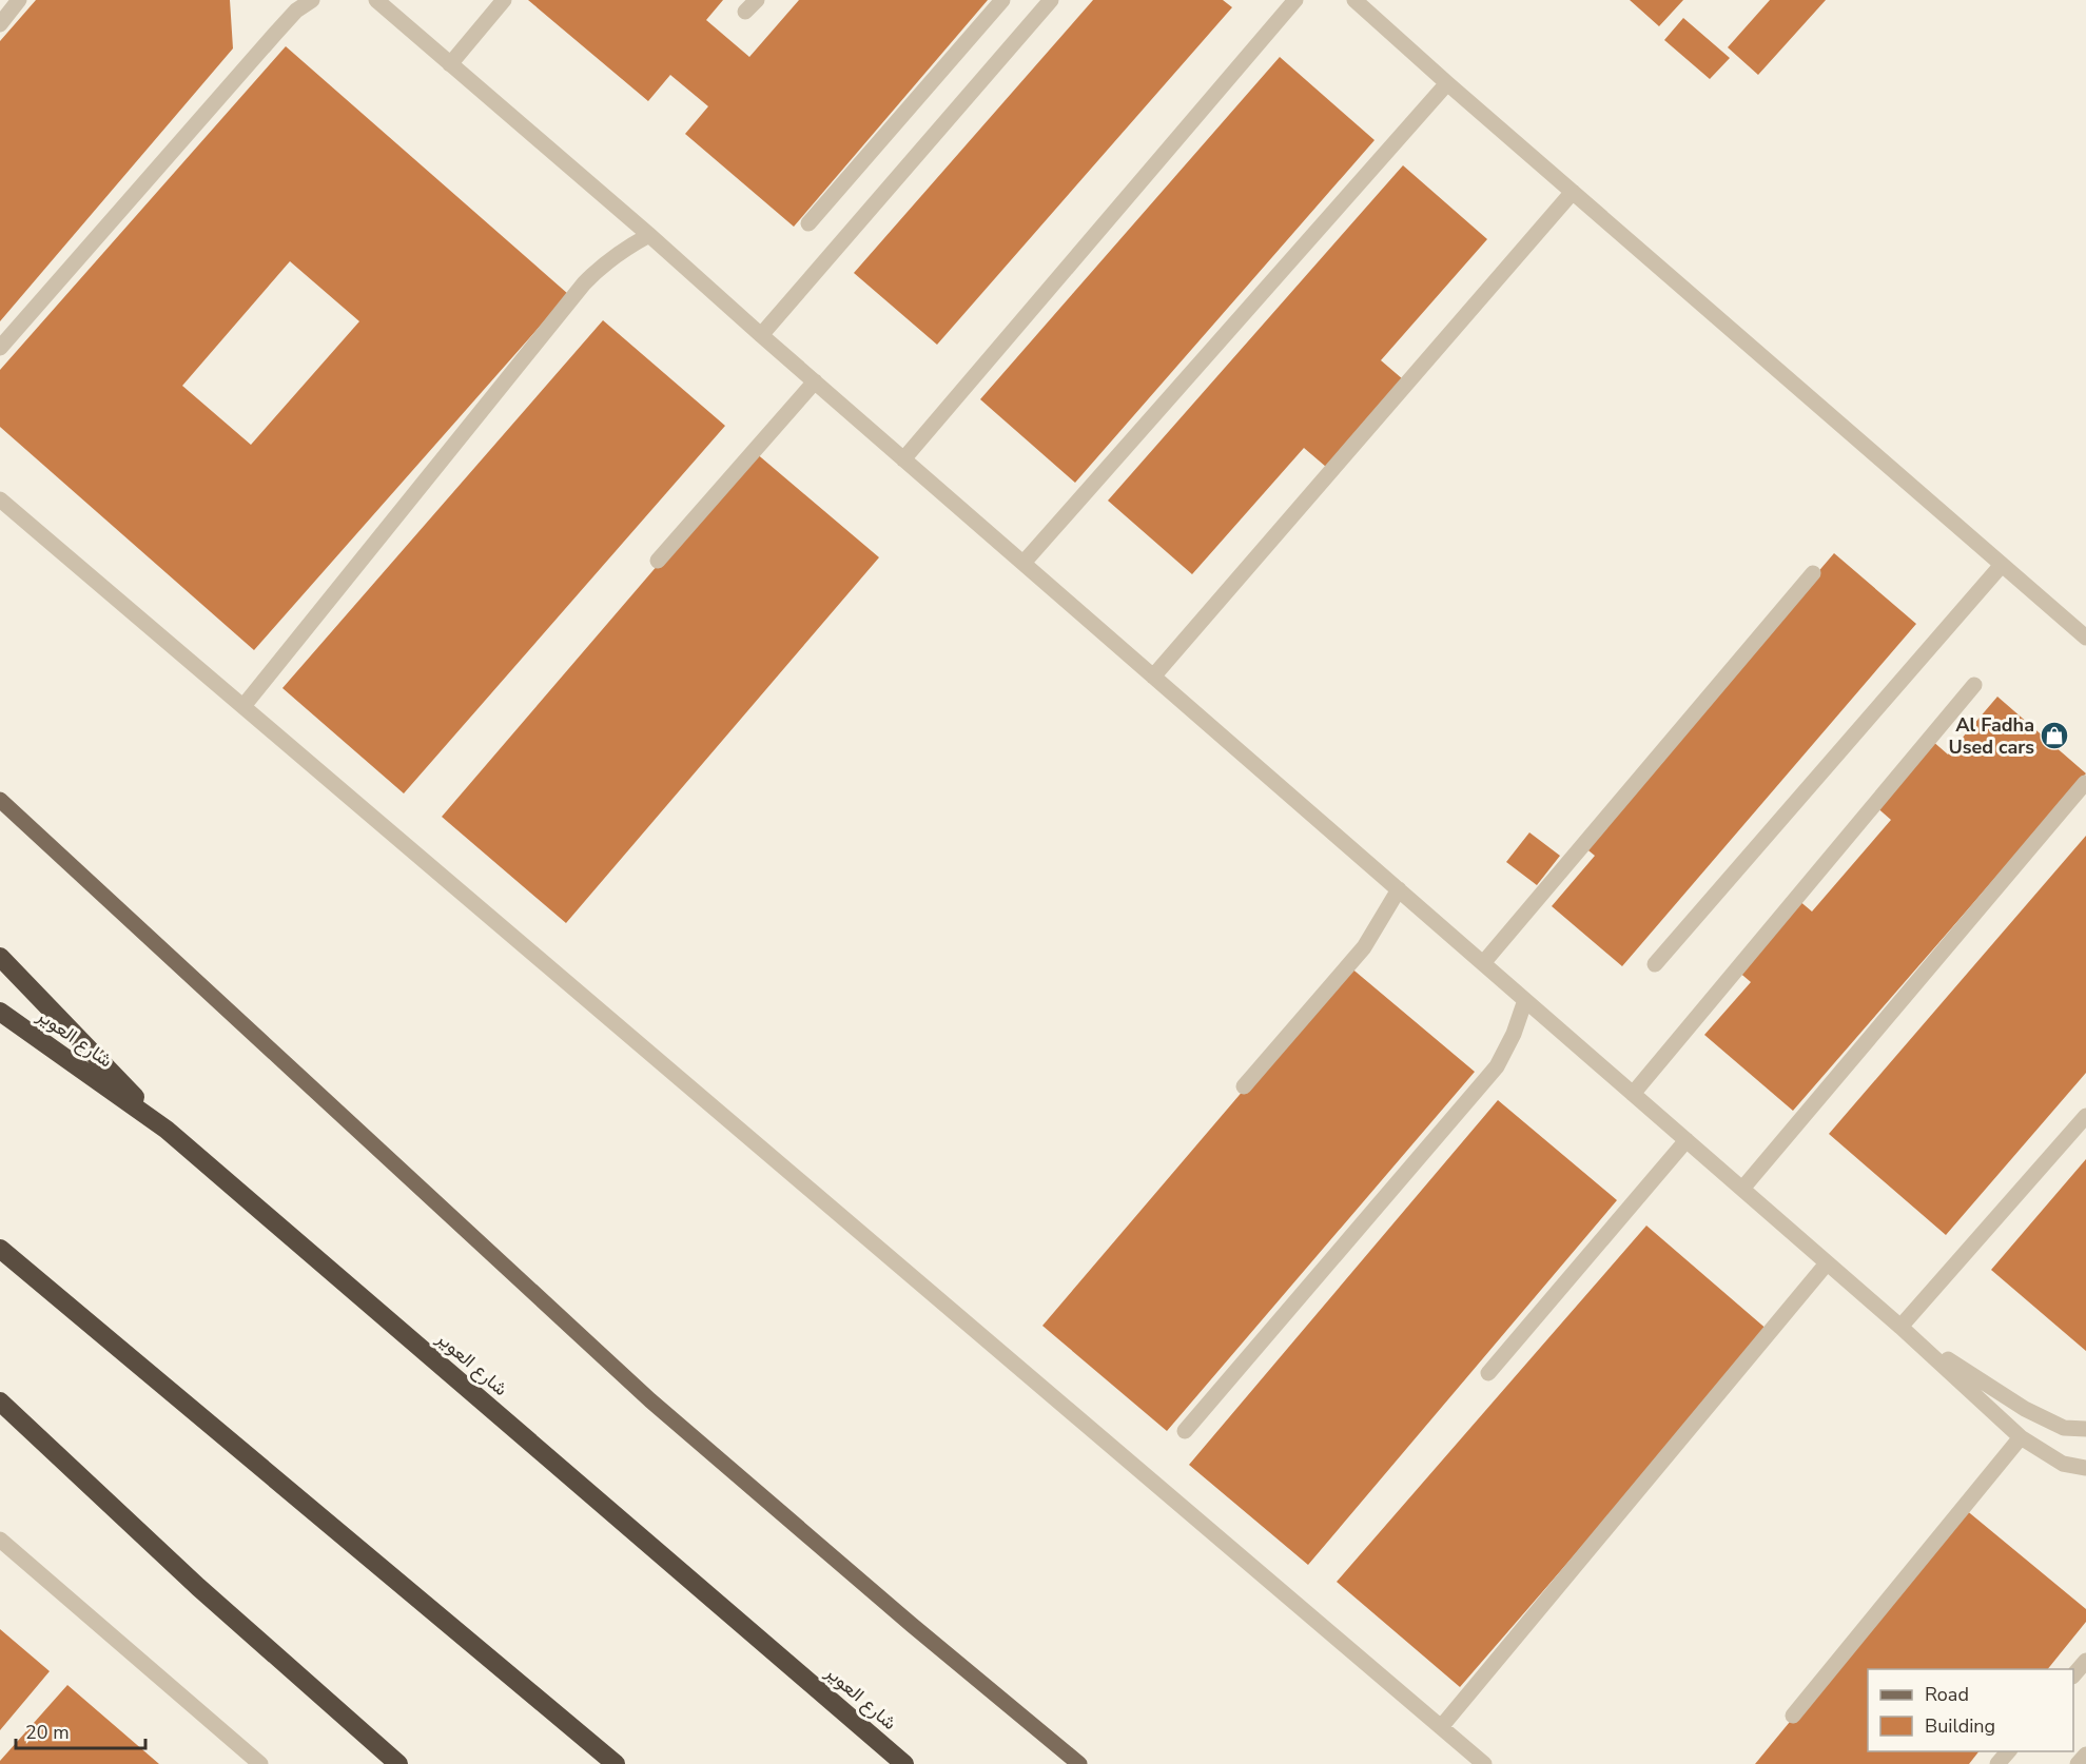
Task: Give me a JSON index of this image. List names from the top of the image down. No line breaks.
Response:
{"streets":{"highway":["شارع العوير"]},"places":{"shop":["Al Fadha Used cars"]},"legend":["Road","Building"],"scale_bar":"20 m"}
